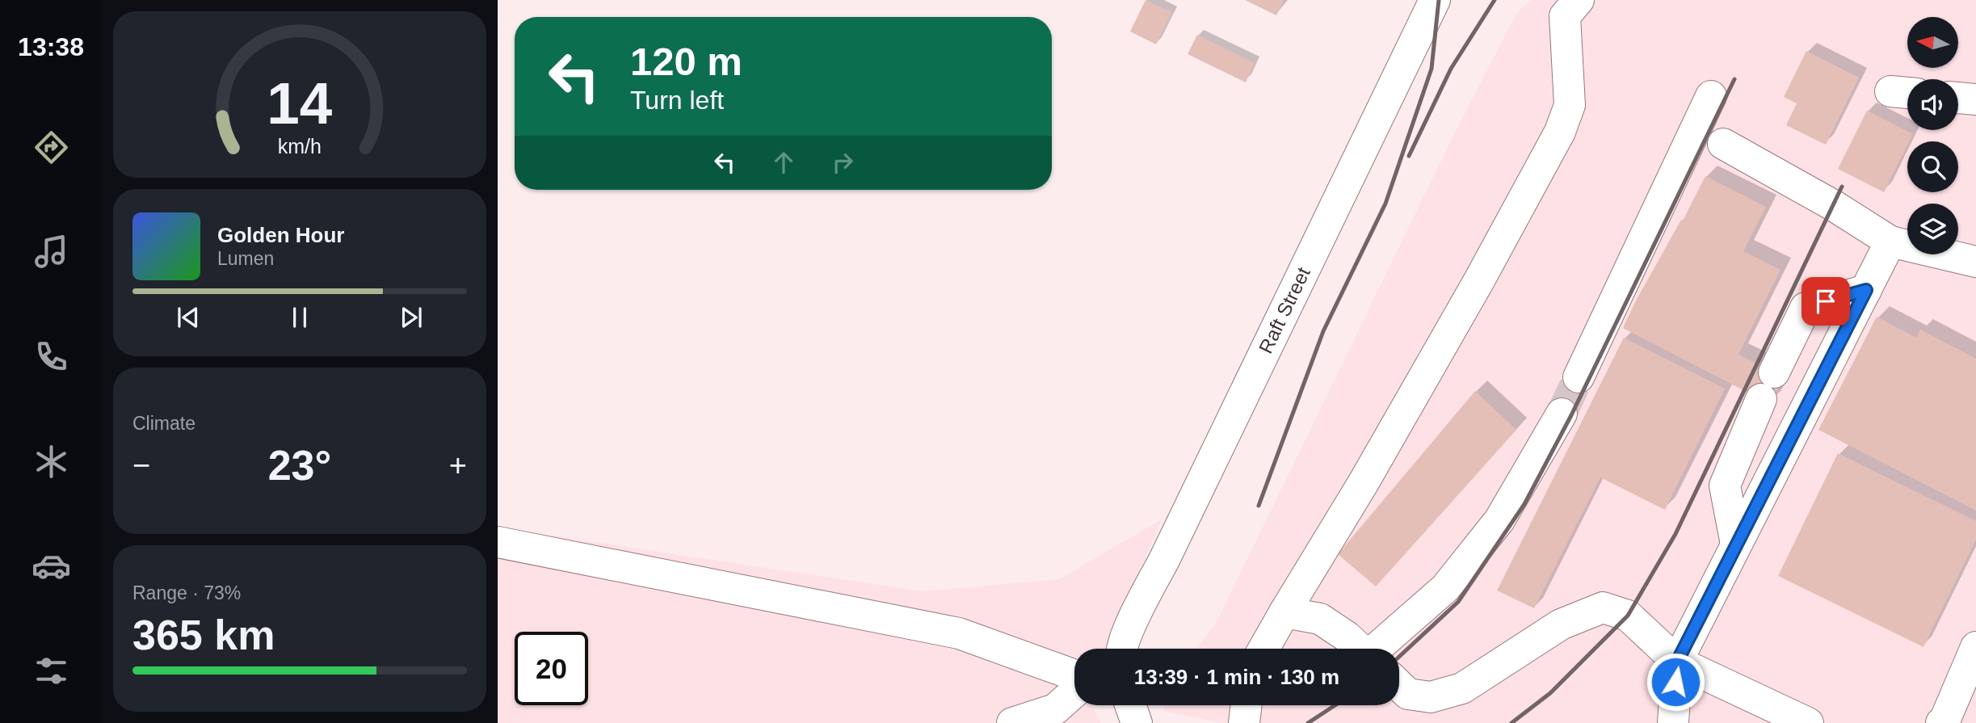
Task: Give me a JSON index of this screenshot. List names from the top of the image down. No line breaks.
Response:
{"streets":{"lane":["Raft Street"]},"north":"left","page":{"tabs":"13:38","turn":["120 m","Turn left"],"song":["Golden Hour","Lumen"],"tile":["Climate",["Range · 73%","365 km"]],"heat":["−","23°","+"],"limit":"20","trip":"13:39 · 1 min · 130 m","gauge":["14","km/h"]}}
